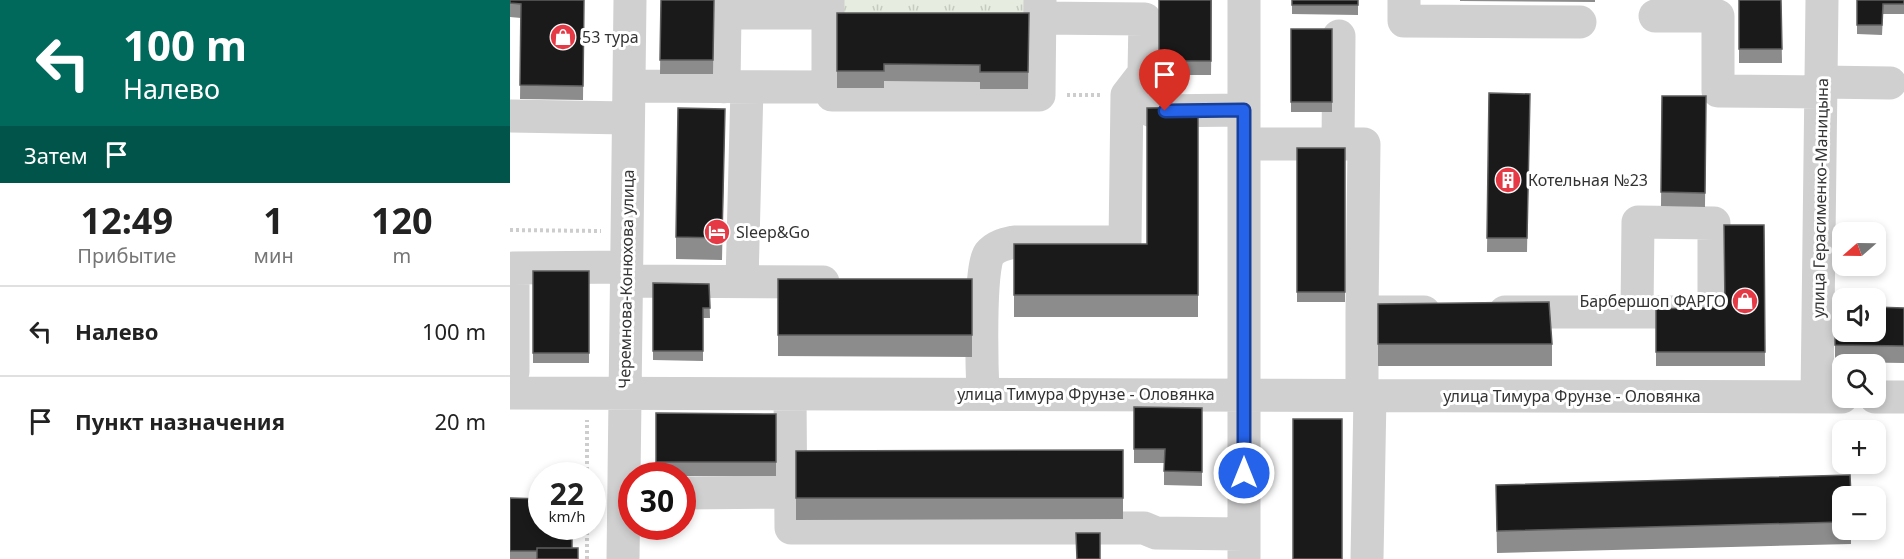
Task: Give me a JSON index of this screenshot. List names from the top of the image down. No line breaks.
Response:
{"streets":{"street":["улица Герасименко-Маницына","Черемнова-Конюхова улица","улица Тимура Фрунзе - Оловянка"]},"crossings":[["улица Герасименко-Маницына","улица Тимура Фрунзе - Оловянка"],["Черемнова-Конюхова улица","улица Тимура Фрунзе - Оловянка"]],"places":{"shop":["53 тура","Барбершоп ФАРГО"],"building":["Котельная №23"],"hotel":["Sleep&Go"]},"north":"left","page":{"turn":["100 m","Налево"],"then":"Затем","eta":["12:49","Прибытие","1","мин","120","m"],"map_buttons":["+","−"],"list":[{"name":"Налево","value":"100 m"},{"name":"Пункт назначения","value":"20 m"}],"speed":"22 km/h","limit":"30"}}
